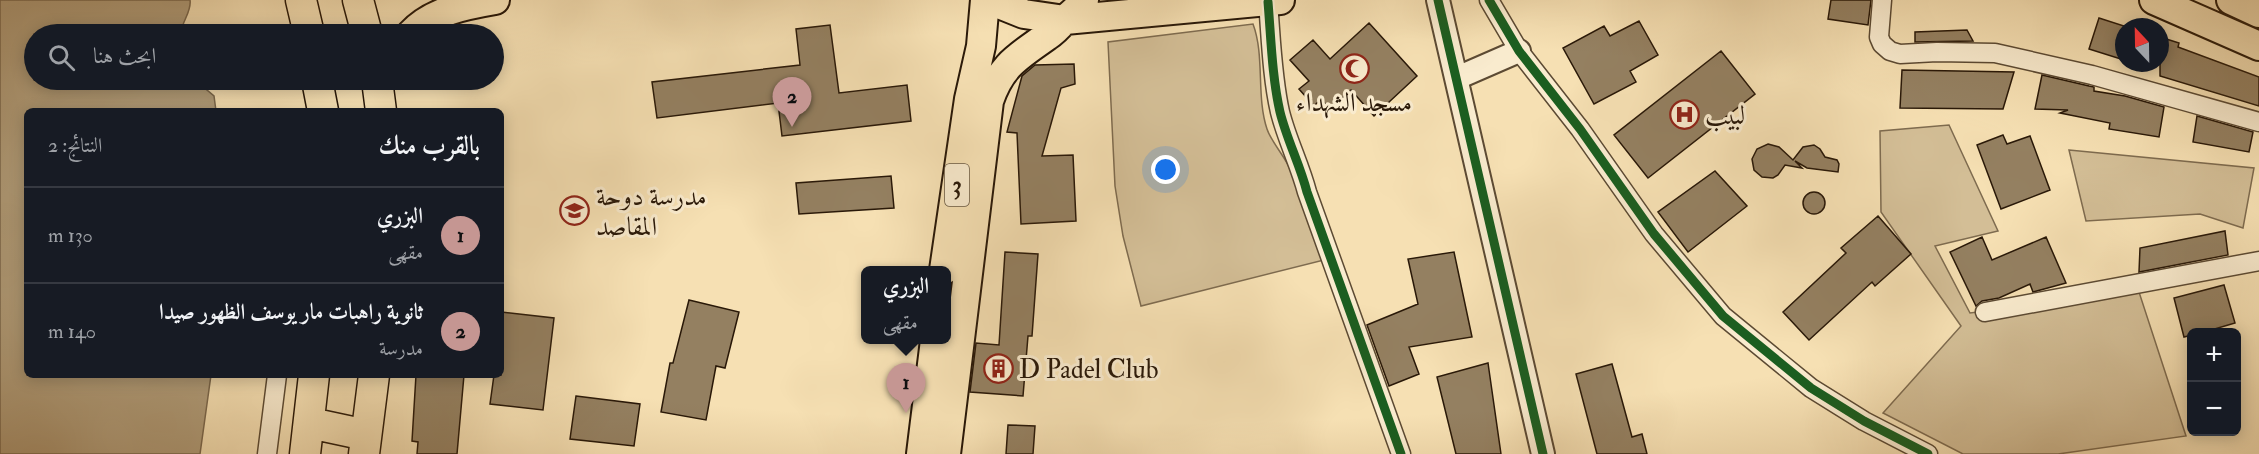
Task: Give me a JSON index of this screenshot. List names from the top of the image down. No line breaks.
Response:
{"streets":{"main road":["3"]},"places":{"mosque":["مسجد الشهداء"],"hospital":["لبيب"],"school or university":["مدرسة دوحة المقاصد"],"building":["D Padel Club"]},"north":"top","page":{"search":"ابحث هنا","pins":["2","1"],"heading":["بالقرب منك","النتائج: 2"],"list":[{"mark":"1","name":"البزري","note":"مقهى","value":"130 m"},{"mark":"2","name":"ثانوية راهبات مار يوسف الظهور صيدا","note":"مدرسة","value":"140 m"}],"popup":["البزري","مقهى"],"map_buttons":["+","−"]}}
